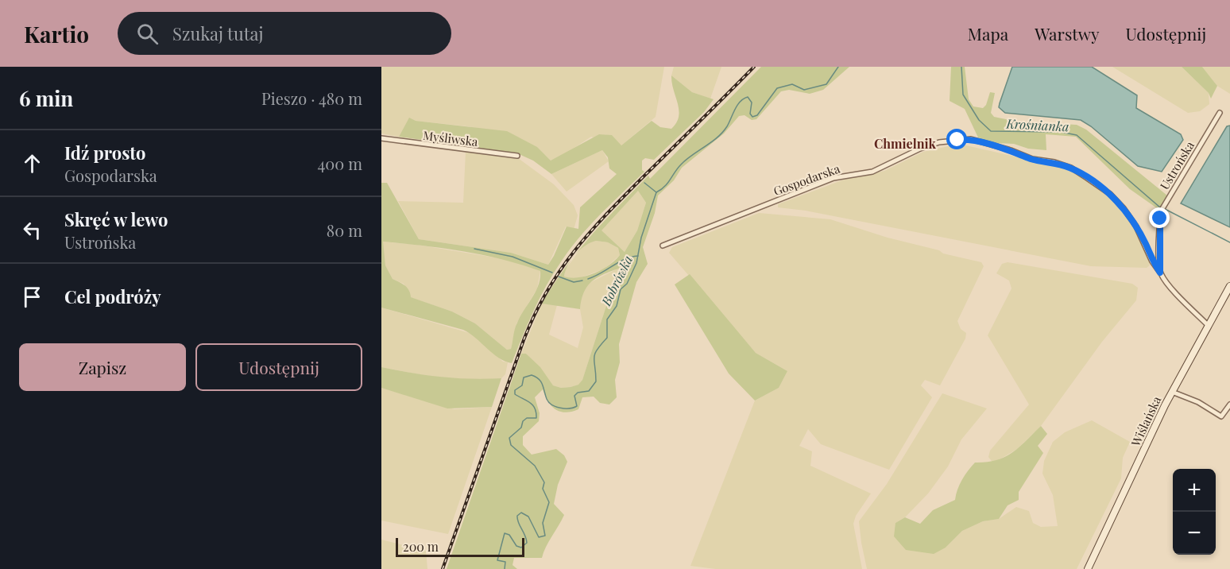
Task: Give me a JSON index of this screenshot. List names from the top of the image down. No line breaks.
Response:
{"streets":{"street":["Myśliwska","Ustrońska","Gospodarska","Wiślańska"]},"crossings":[["Ustrońska","Gospodarska"]],"districts":["Chmielnik"],"water":["Krośnianka","Bobrówka"],"scale_bar":"200 m","page":{"header":"Kartio","search":"Szukaj tutaj","nav":["Mapa","Warstwy","Udostępnij"],"heading":["6 min","Pieszo · 480 m"],"list":[["Idź prosto","Gospodarska","400 m"],["Skręć w lewo","Ustrońska","80 m"],"Cel podróży"],"buttons":["Zapisz","Udostępnij"],"map_buttons":["+","−"],"scale":"200 m"}}
